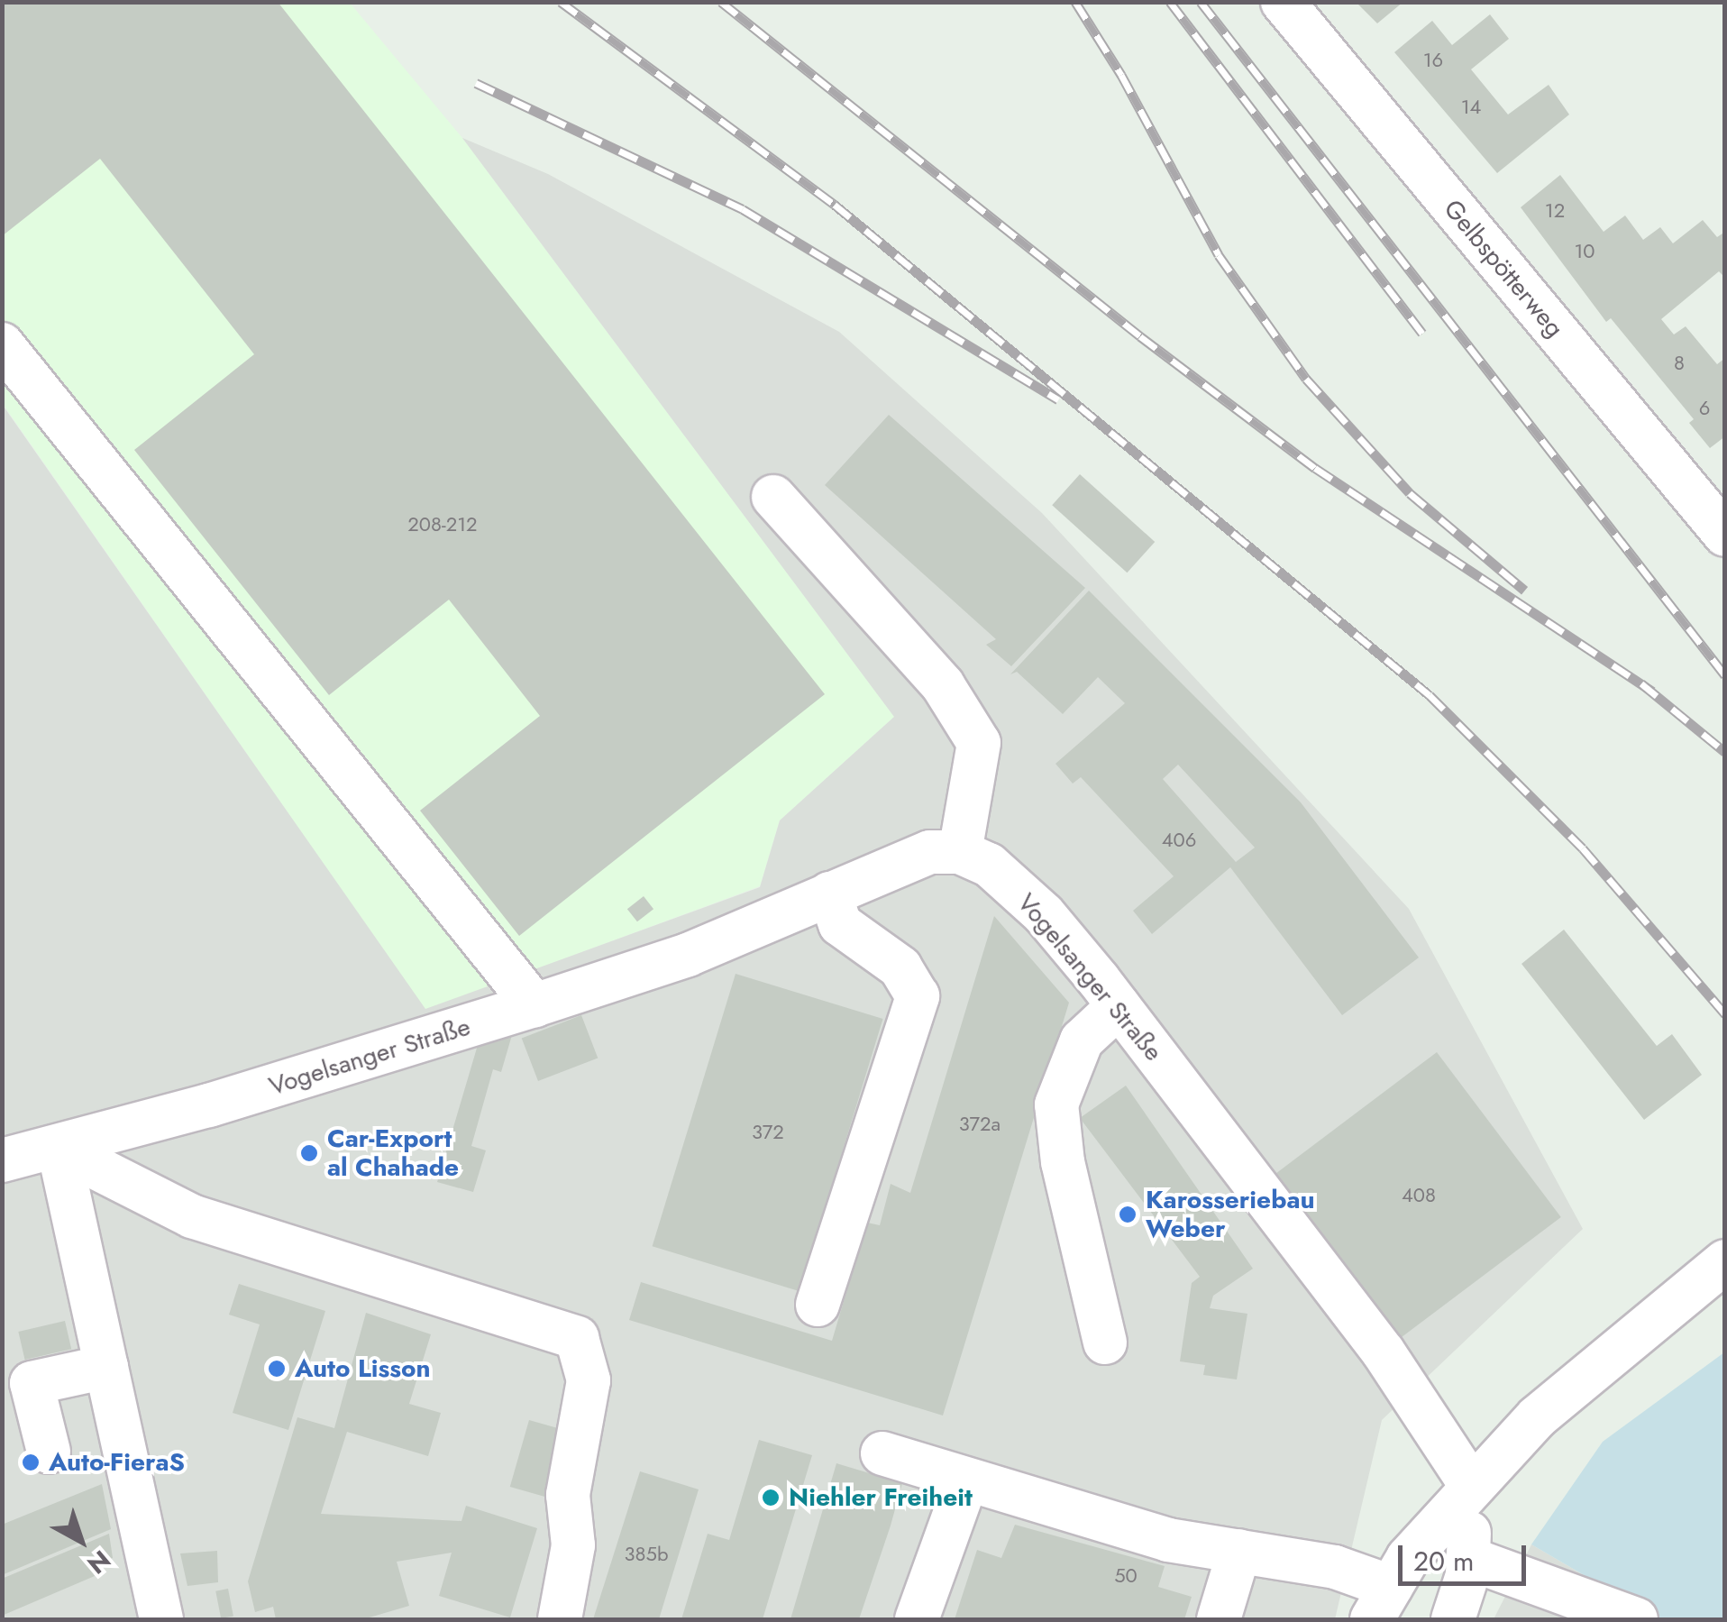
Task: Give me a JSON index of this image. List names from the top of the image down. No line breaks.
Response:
{"streets":{"street":["Gelbspötterweg","Vogelsanger Straße"]},"places":["Car-Export al Chahade","Karosseriebau Weber","Auto Lisson","Auto-FieraS","Niehler Freiheit"],"house_numbers":["16","14","12","10","8","6","208-212","406","372a","372","408","385b","50"],"scale_bar":"20 m","north":"bottom right"}
